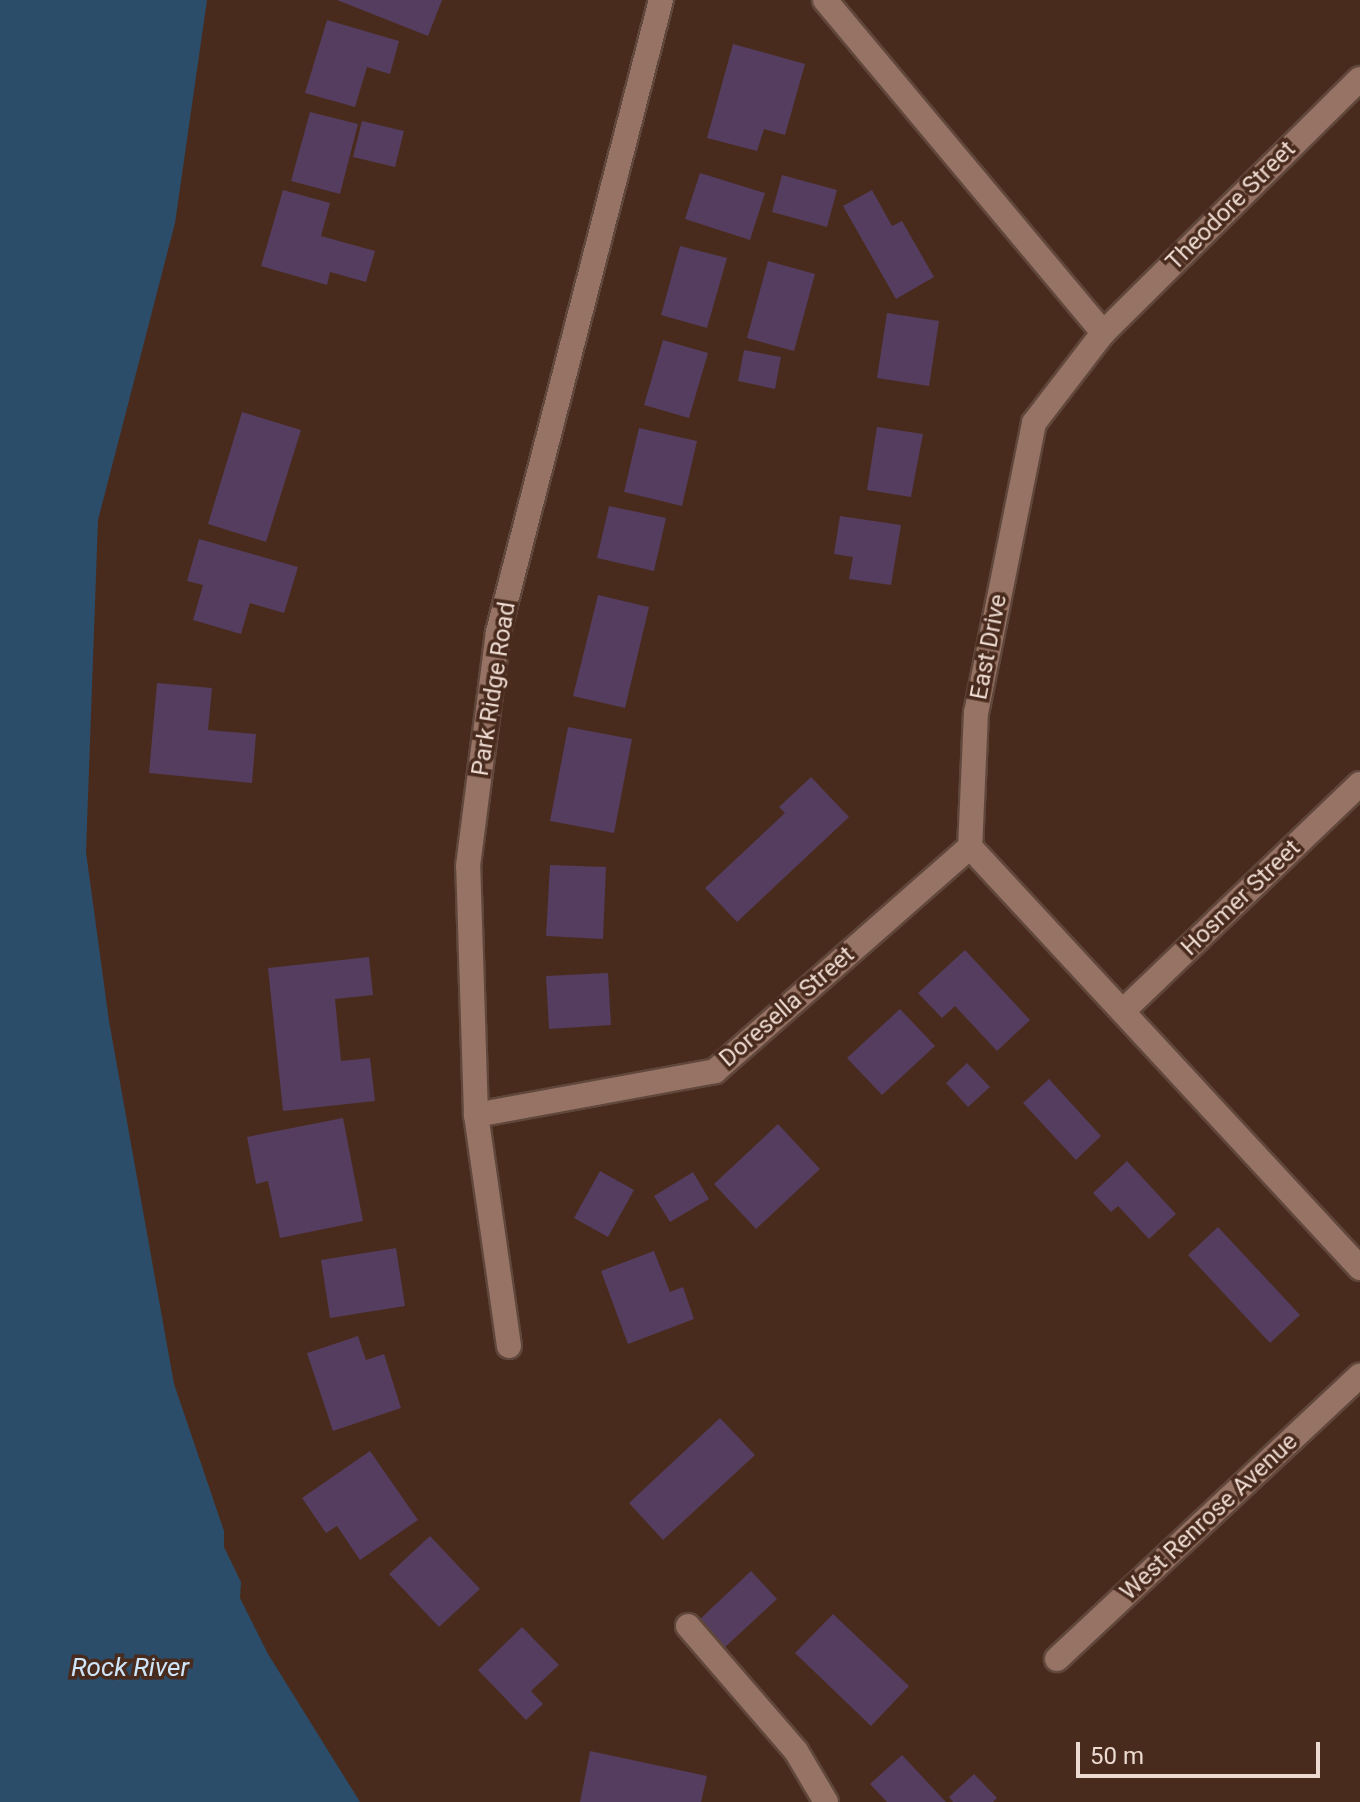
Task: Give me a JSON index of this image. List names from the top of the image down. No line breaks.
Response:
{"streets":{"street":["Theodore Street","East Drive","Park Ridge Road","Hosmer Street","Doresella Street","West Renrose Avenue"]},"crossings":[["Theodore Street","East Drive"],["East Drive","Doresella Street"],["Park Ridge Road","Doresella Street"]],"water":["Rock River"],"scale_bar":"50 m"}
